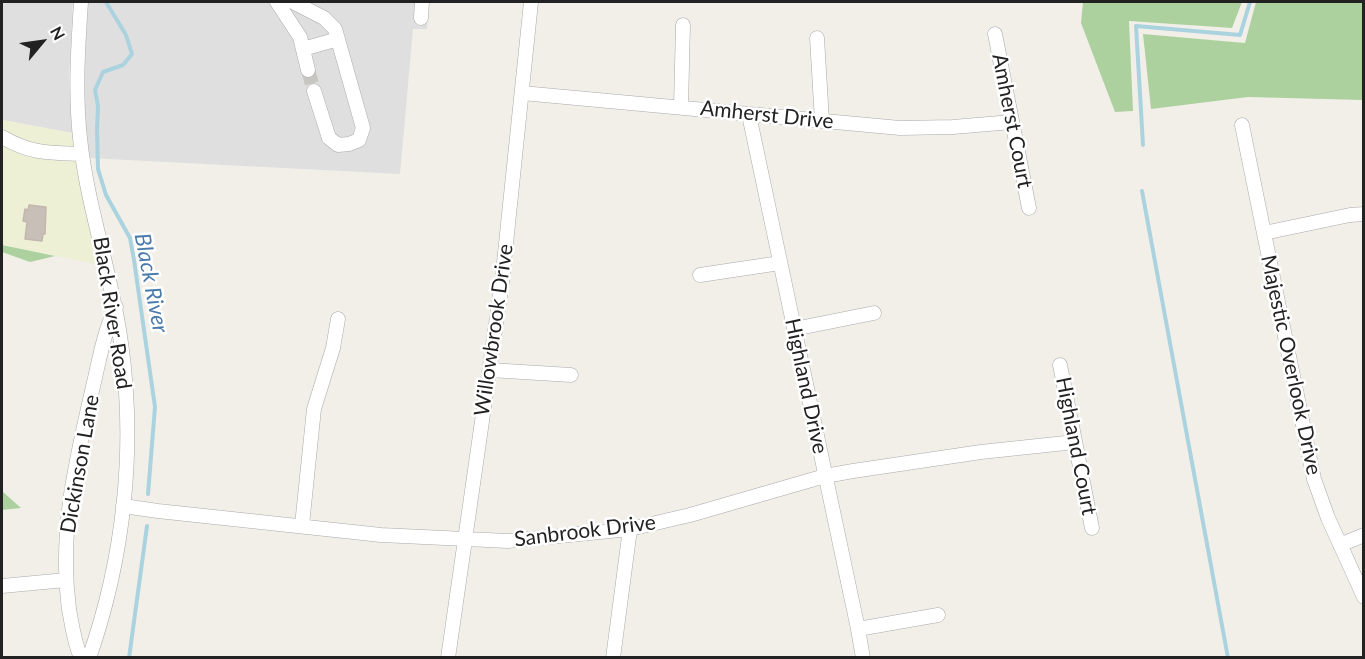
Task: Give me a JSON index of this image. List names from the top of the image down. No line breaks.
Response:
{"streets":{"street":["Amherst Drive","Amherst Court","Black River Road","Willowbrook Drive","Majestic Overlook Drive","Highland Drive","Highland Court","Dickinson Lane","Sanbrook Drive"]},"crossings":[["Amherst Drive","Amherst Court"],["Amherst Drive","Willowbrook Drive"],["Amherst Drive","Highland Drive"],["Black River Road","Dickinson Lane"],["Black River Road","Sanbrook Drive"],["Willowbrook Drive","Sanbrook Drive"],["Highland Drive","Sanbrook Drive"],["Highland Court","Sanbrook Drive"]],"water":["Black River"],"north":"top right"}
